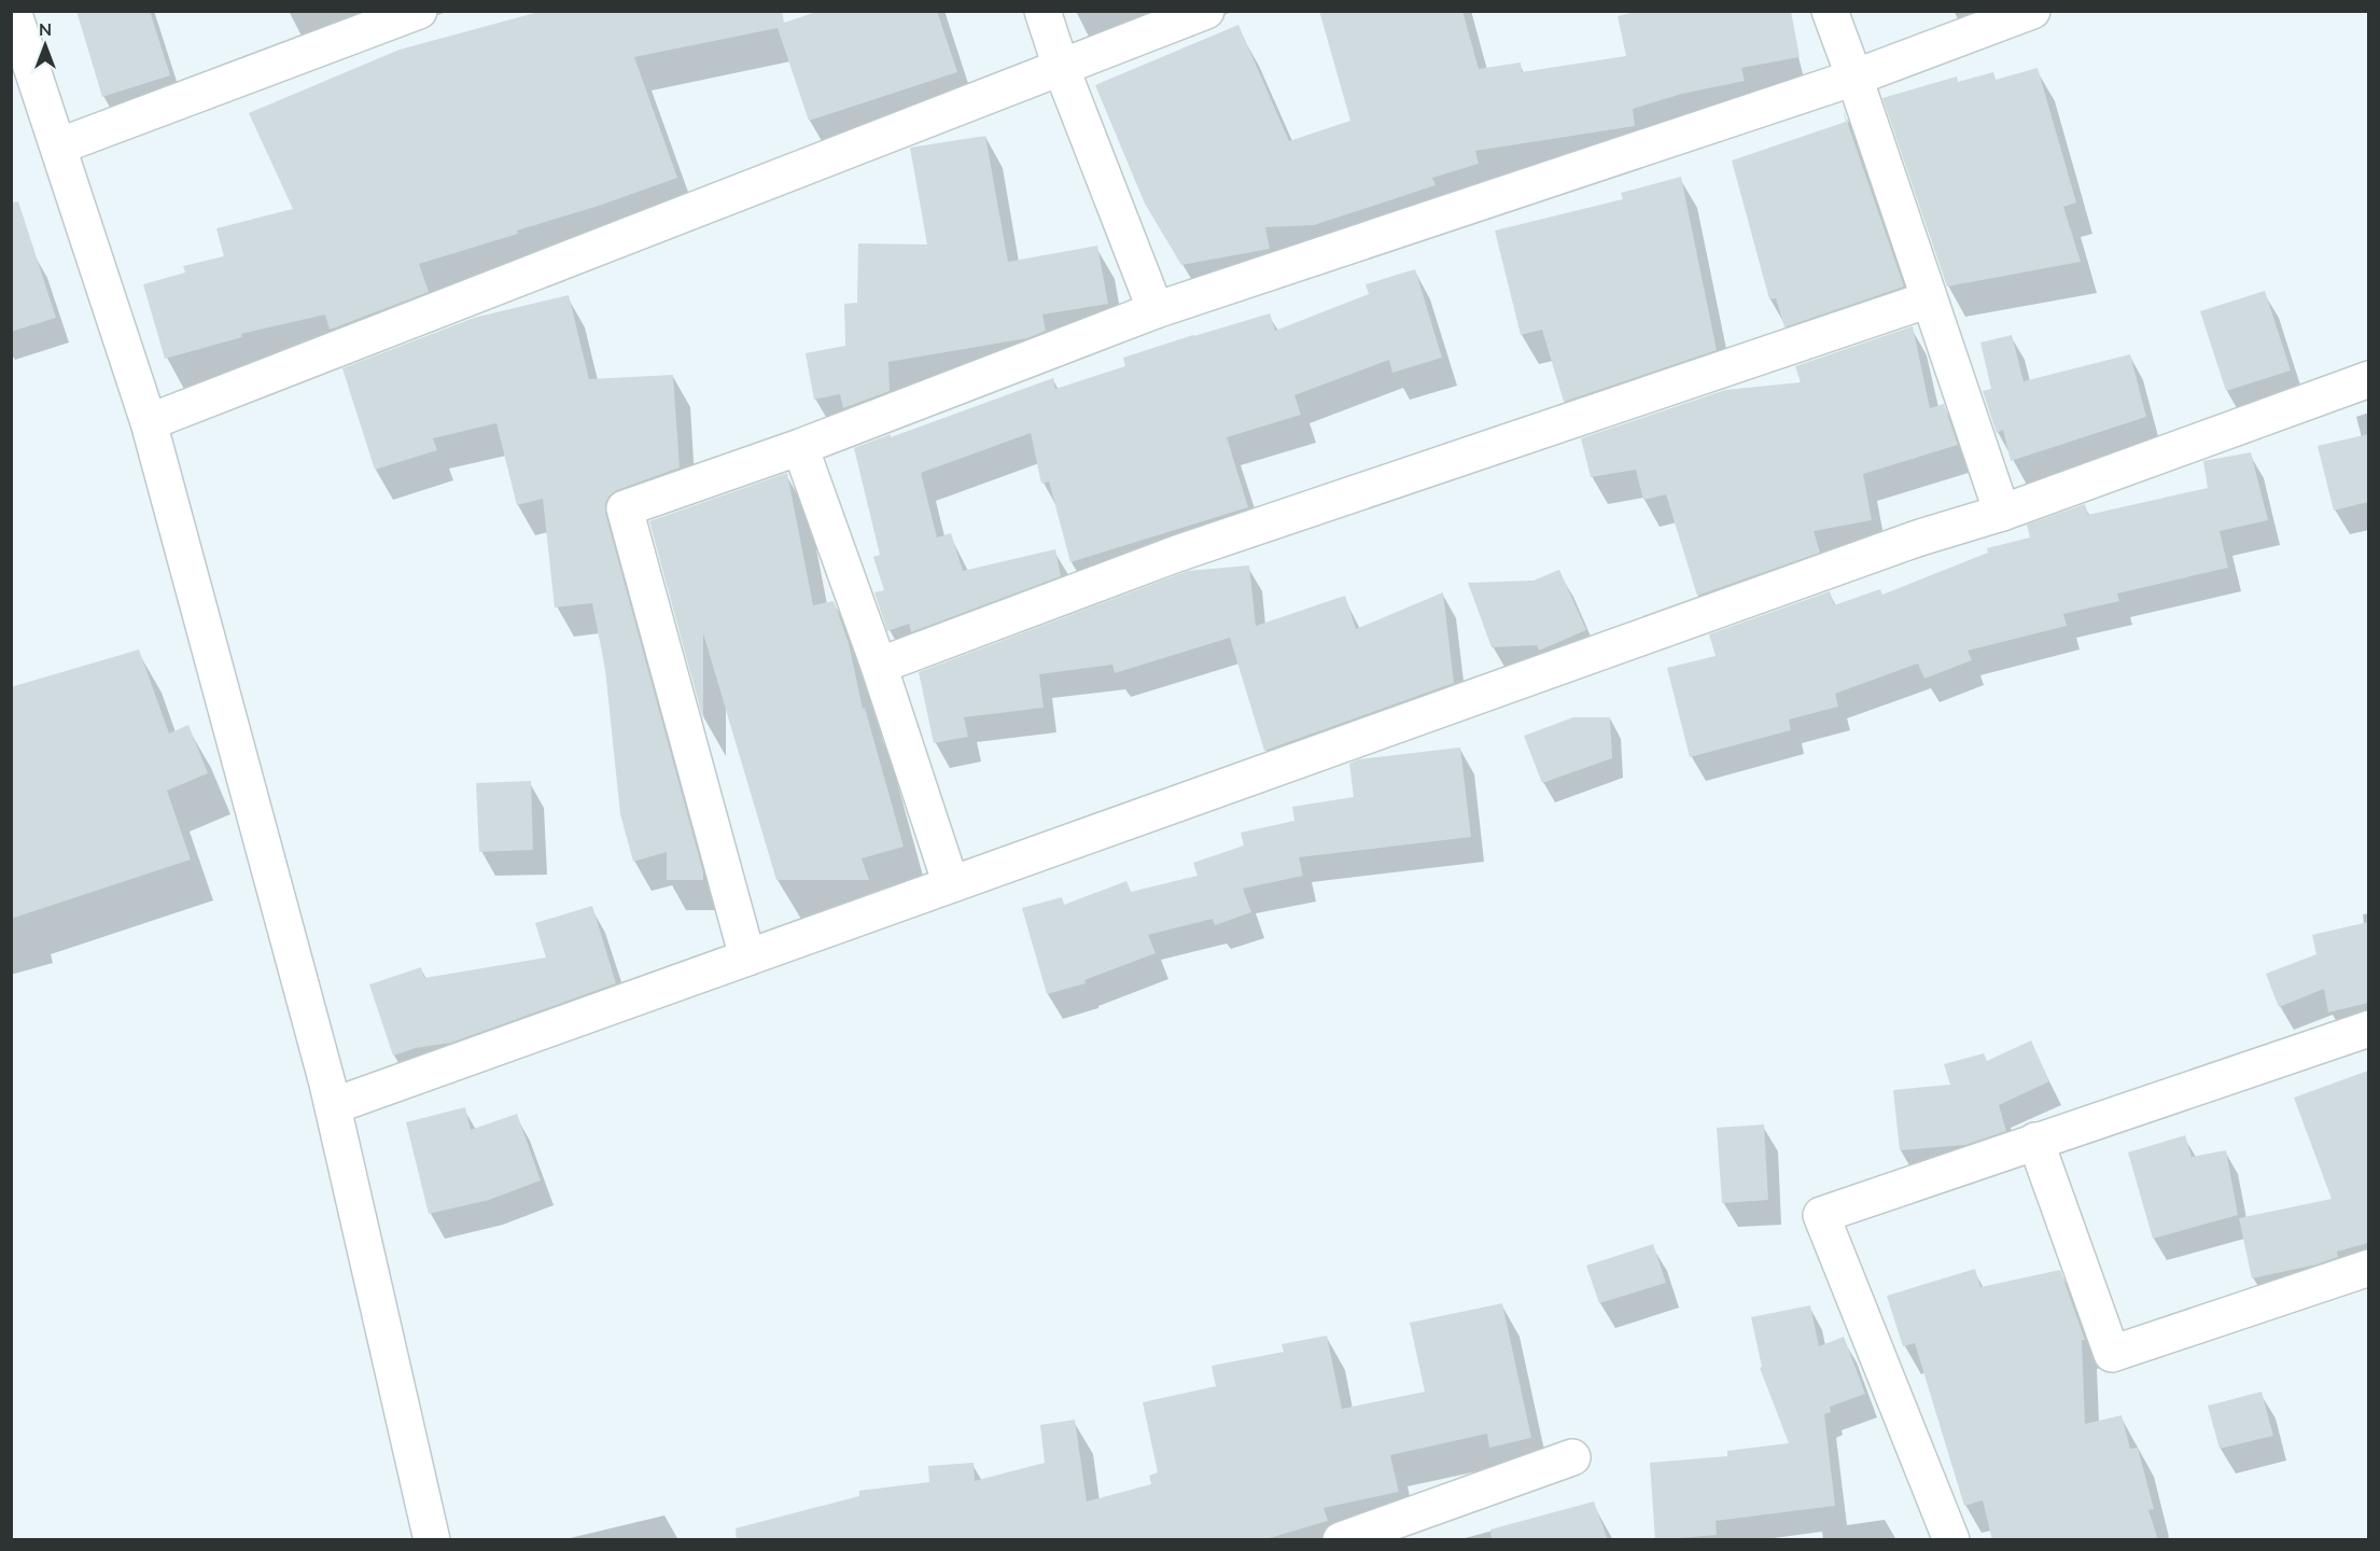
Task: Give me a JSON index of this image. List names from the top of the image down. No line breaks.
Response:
{"north":"top"}
